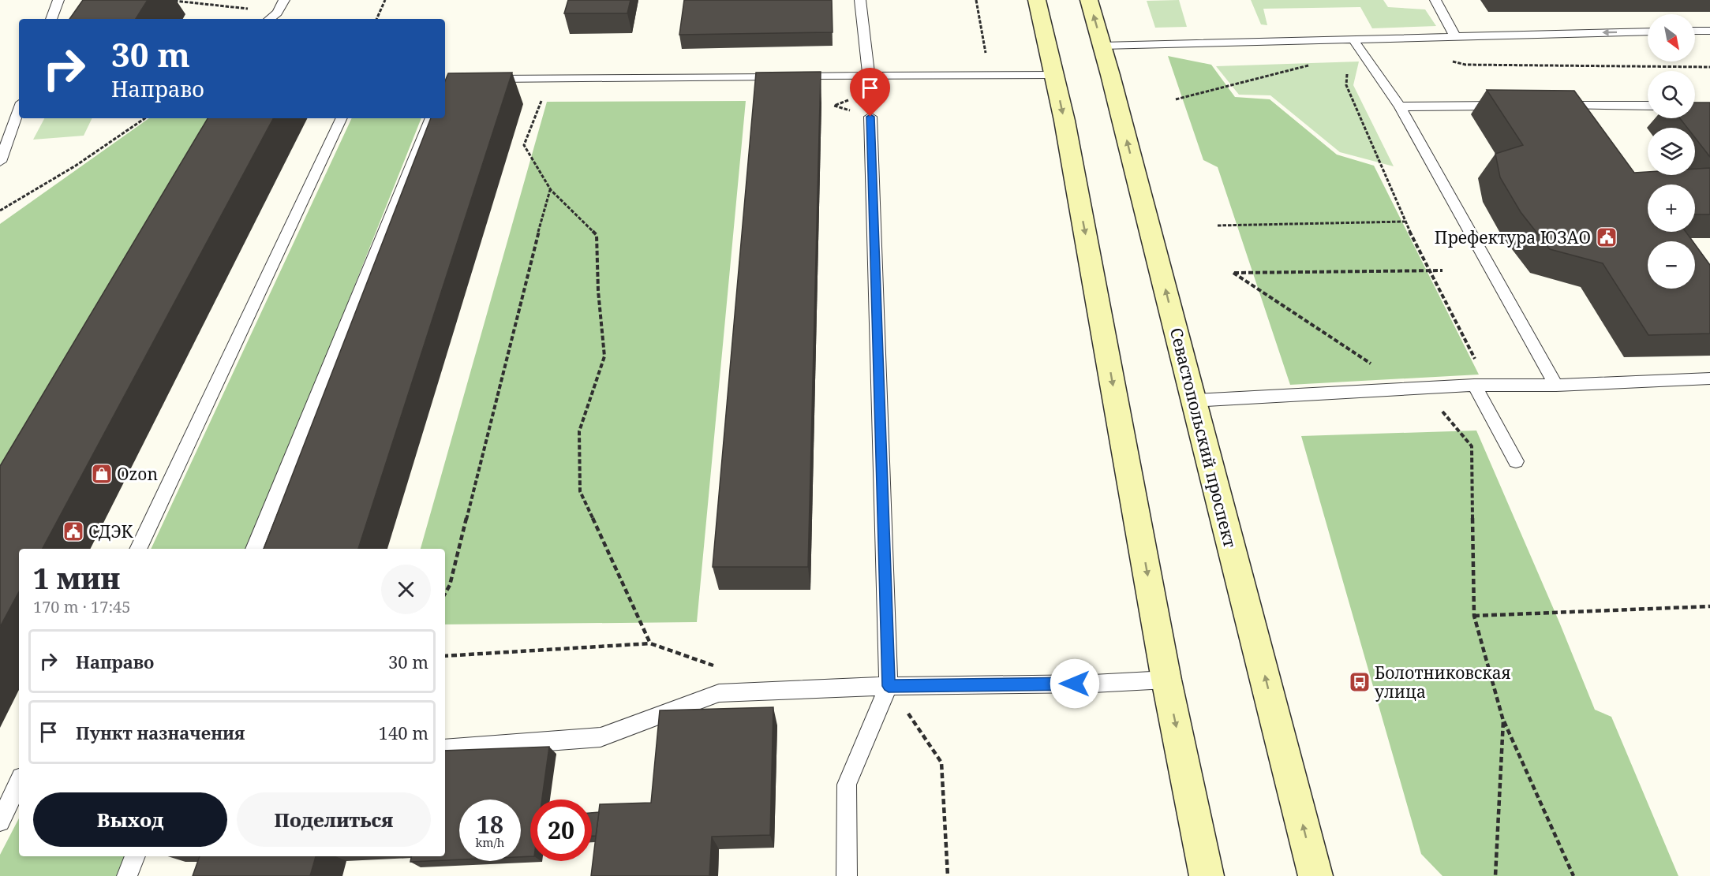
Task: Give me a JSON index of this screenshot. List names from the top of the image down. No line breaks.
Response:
{"streets":{"main road":["Севастопольский проспект"]},"places":{"public building":["Префектура ЮЗАО","СДЭК"],"shop":["Ozon"],"bus stop":["Болотниковская улица"]},"north":"bottom right","page":{"map_buttons":["+","−"],"turn":["30 m","Направо"],"heading":["1 мин","170 m · 17:45"],"list":[{"name":"Направо","value":"30 m"},{"name":"Пункт назначения","value":"140 m"}],"buttons":["Выход","Поделиться"],"speed":"18 km/h","limit":"20"}}
